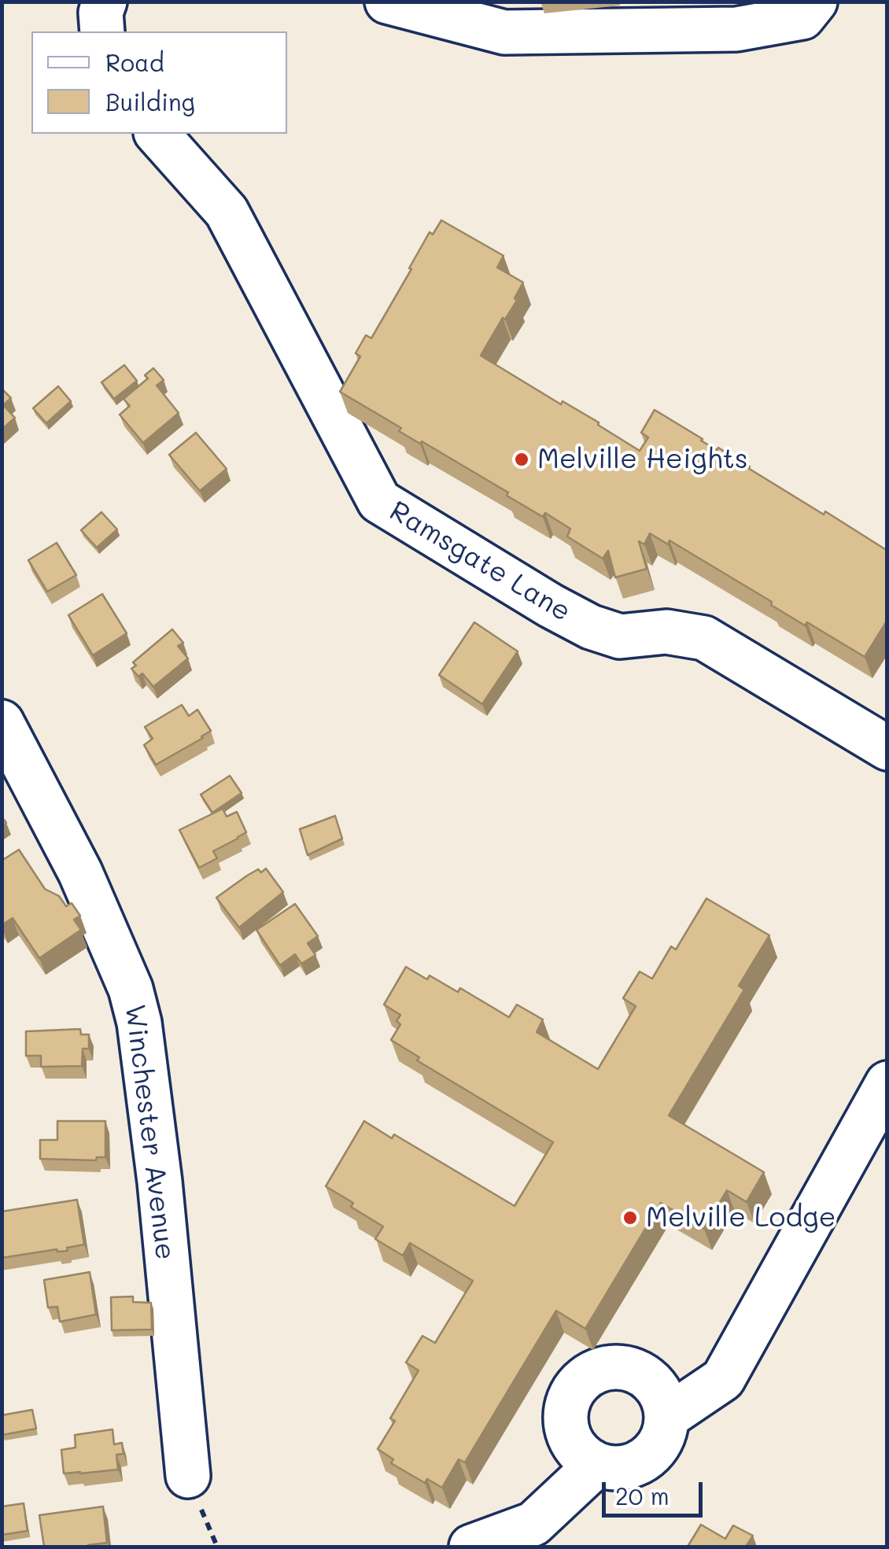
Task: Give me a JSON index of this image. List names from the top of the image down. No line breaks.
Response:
{"streets":{"street":["Ramsgate Lane","Winchester Avenue"]},"places":["Melville Heights","Melville Lodge"],"legend":["Road","Building"],"scale_bar":"20 m"}
